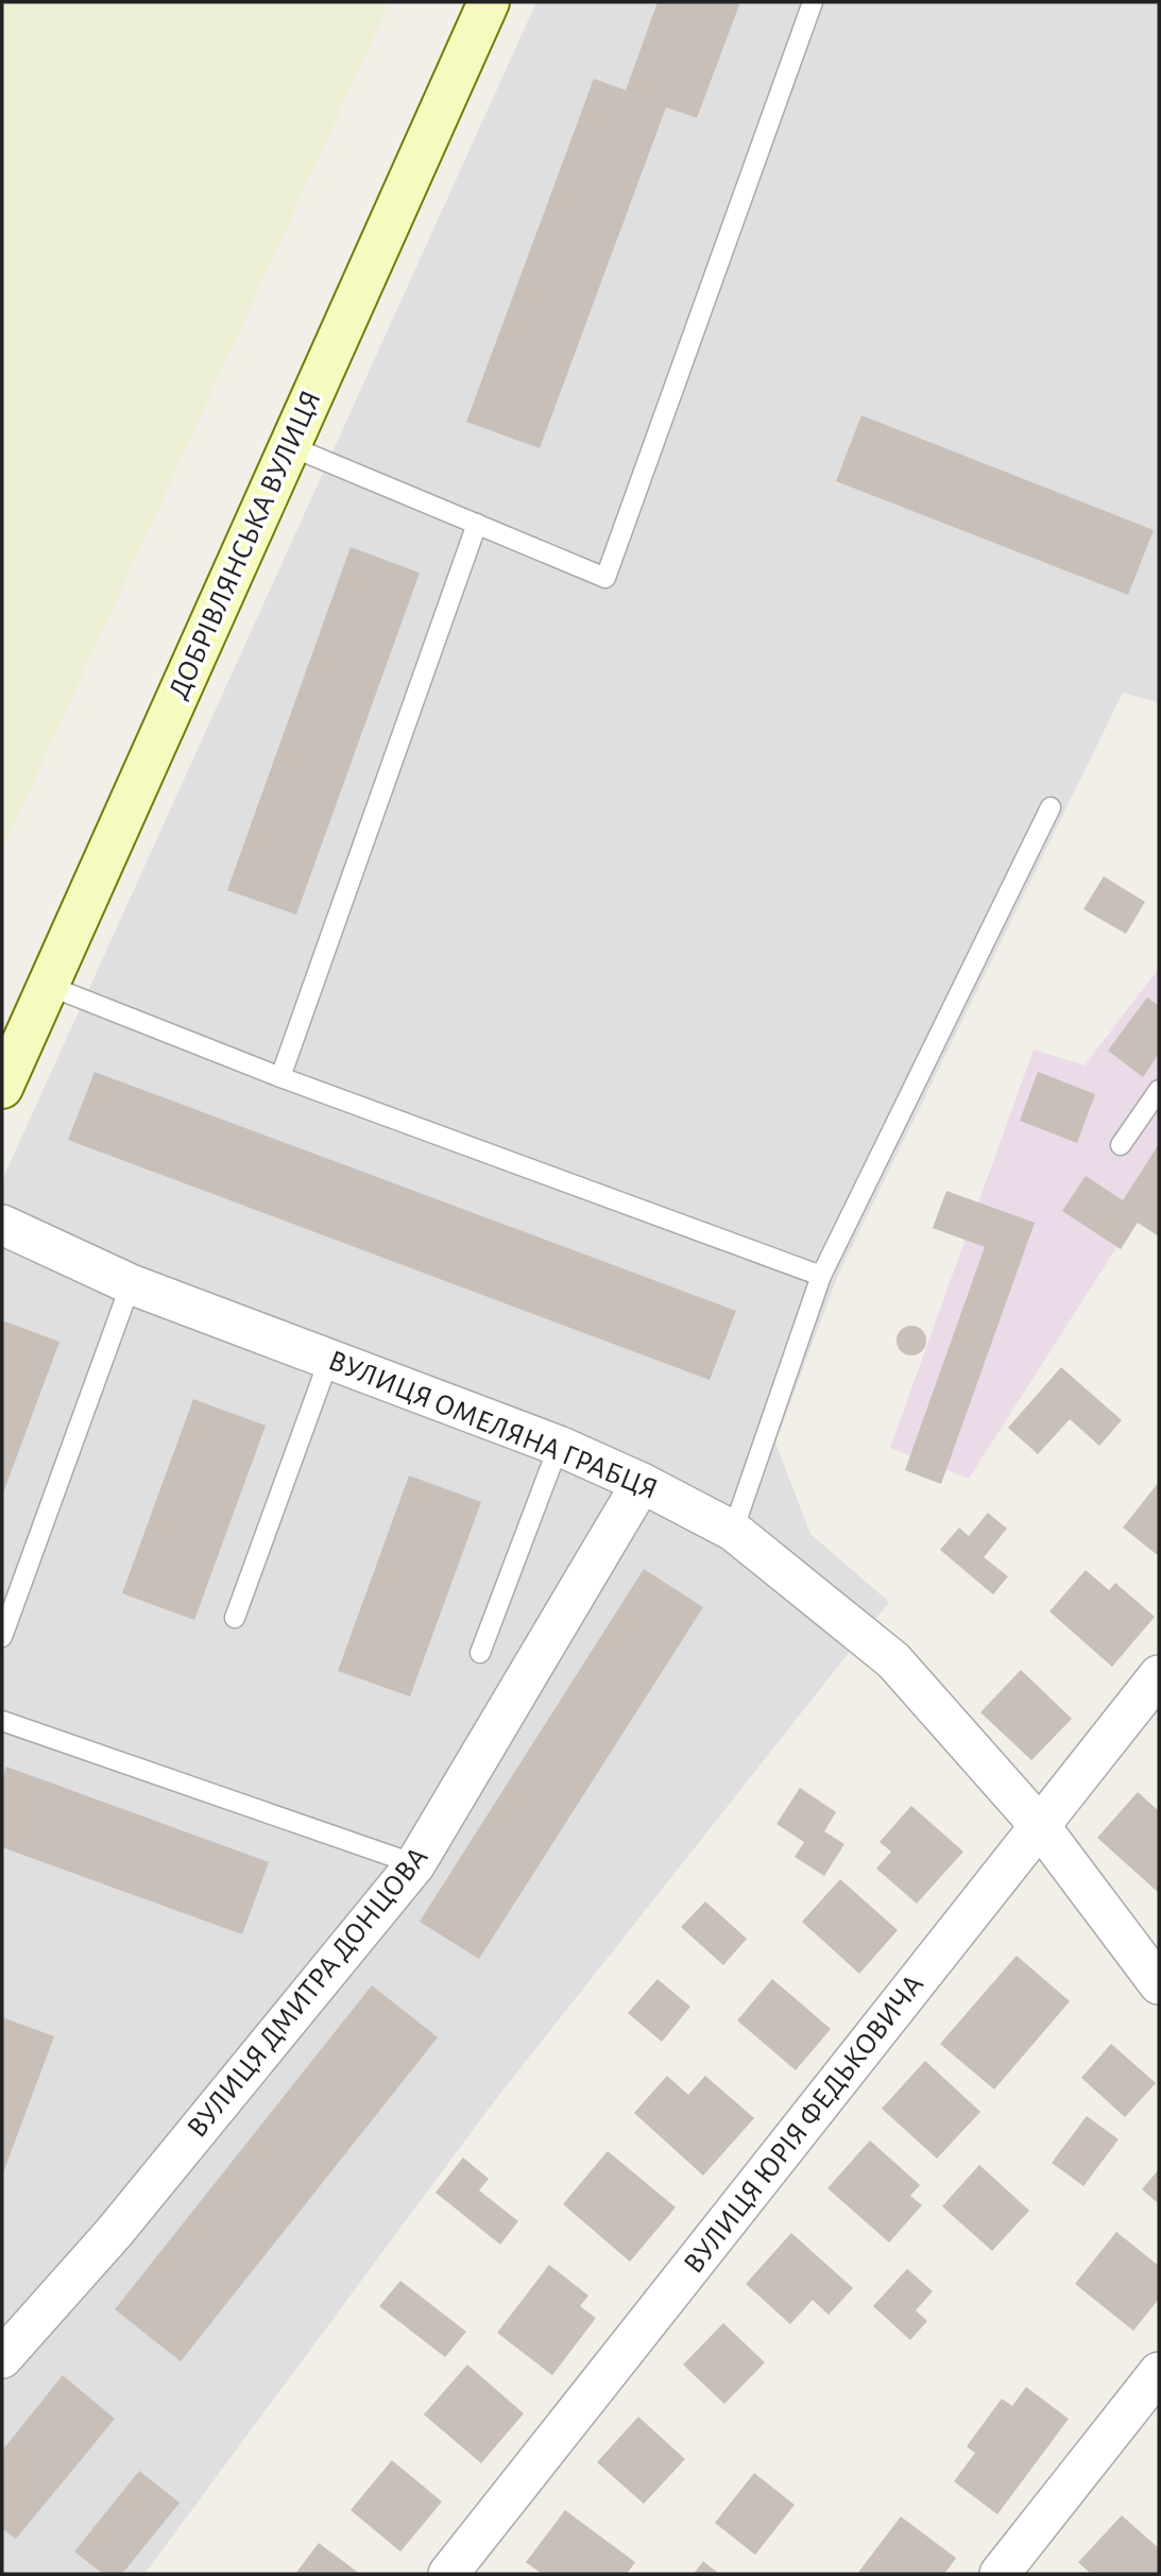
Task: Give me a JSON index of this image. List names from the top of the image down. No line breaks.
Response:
{"streets":{"street":["ДОБРІВЛЯНСЬКА ВУЛИЦЯ","ВУЛИЦЯ ОМЕЛЯНА ГРАБЦЯ","ВУЛИЦЯ ДМИТРА ДОНЦОВА","ВУЛИЦЯ ЮРІЯ ФЕДЬКОВИЧА"]},"crossings":[["ВУЛИЦЯ ОМЕЛЯНА ГРАБЦЯ","ВУЛИЦЯ ДМИТРА ДОНЦОВА"],["ВУЛИЦЯ ОМЕЛЯНА ГРАБЦЯ","ВУЛИЦЯ ЮРІЯ ФЕДЬКОВИЧА"]]}
